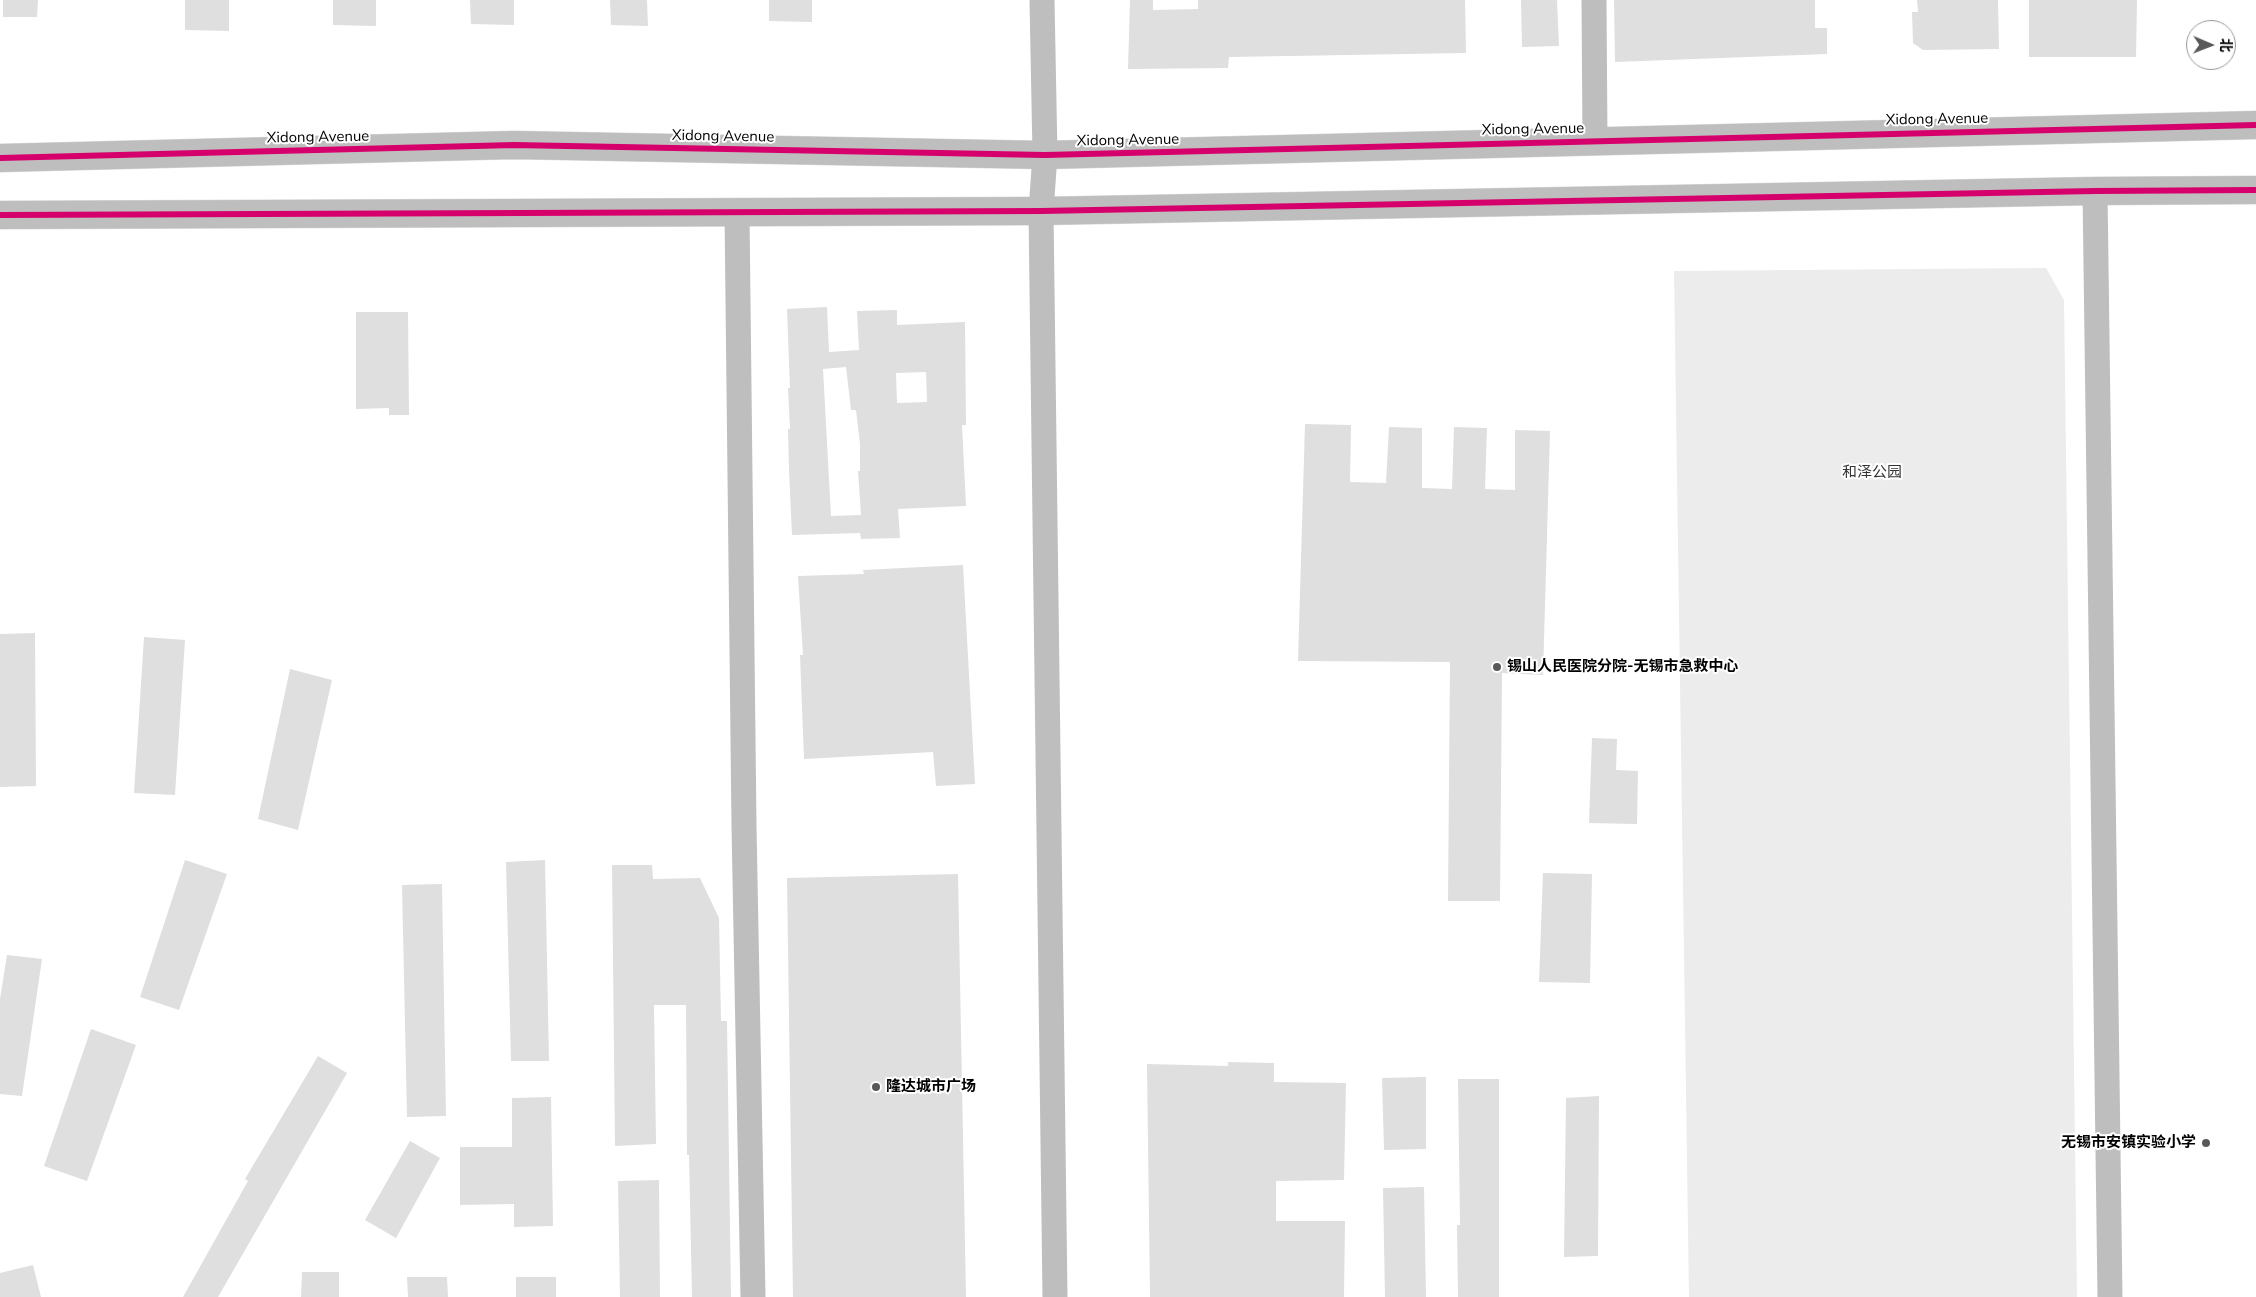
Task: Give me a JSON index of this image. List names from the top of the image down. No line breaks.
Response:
{"streets":{"main road":["Xidong Avenue"]},"parks":["和泽公园"],"places":["锡山人民医院分院-无锡市急救中心","隆达城市广场","无锡市安镇实验小学"],"north":"right"}
